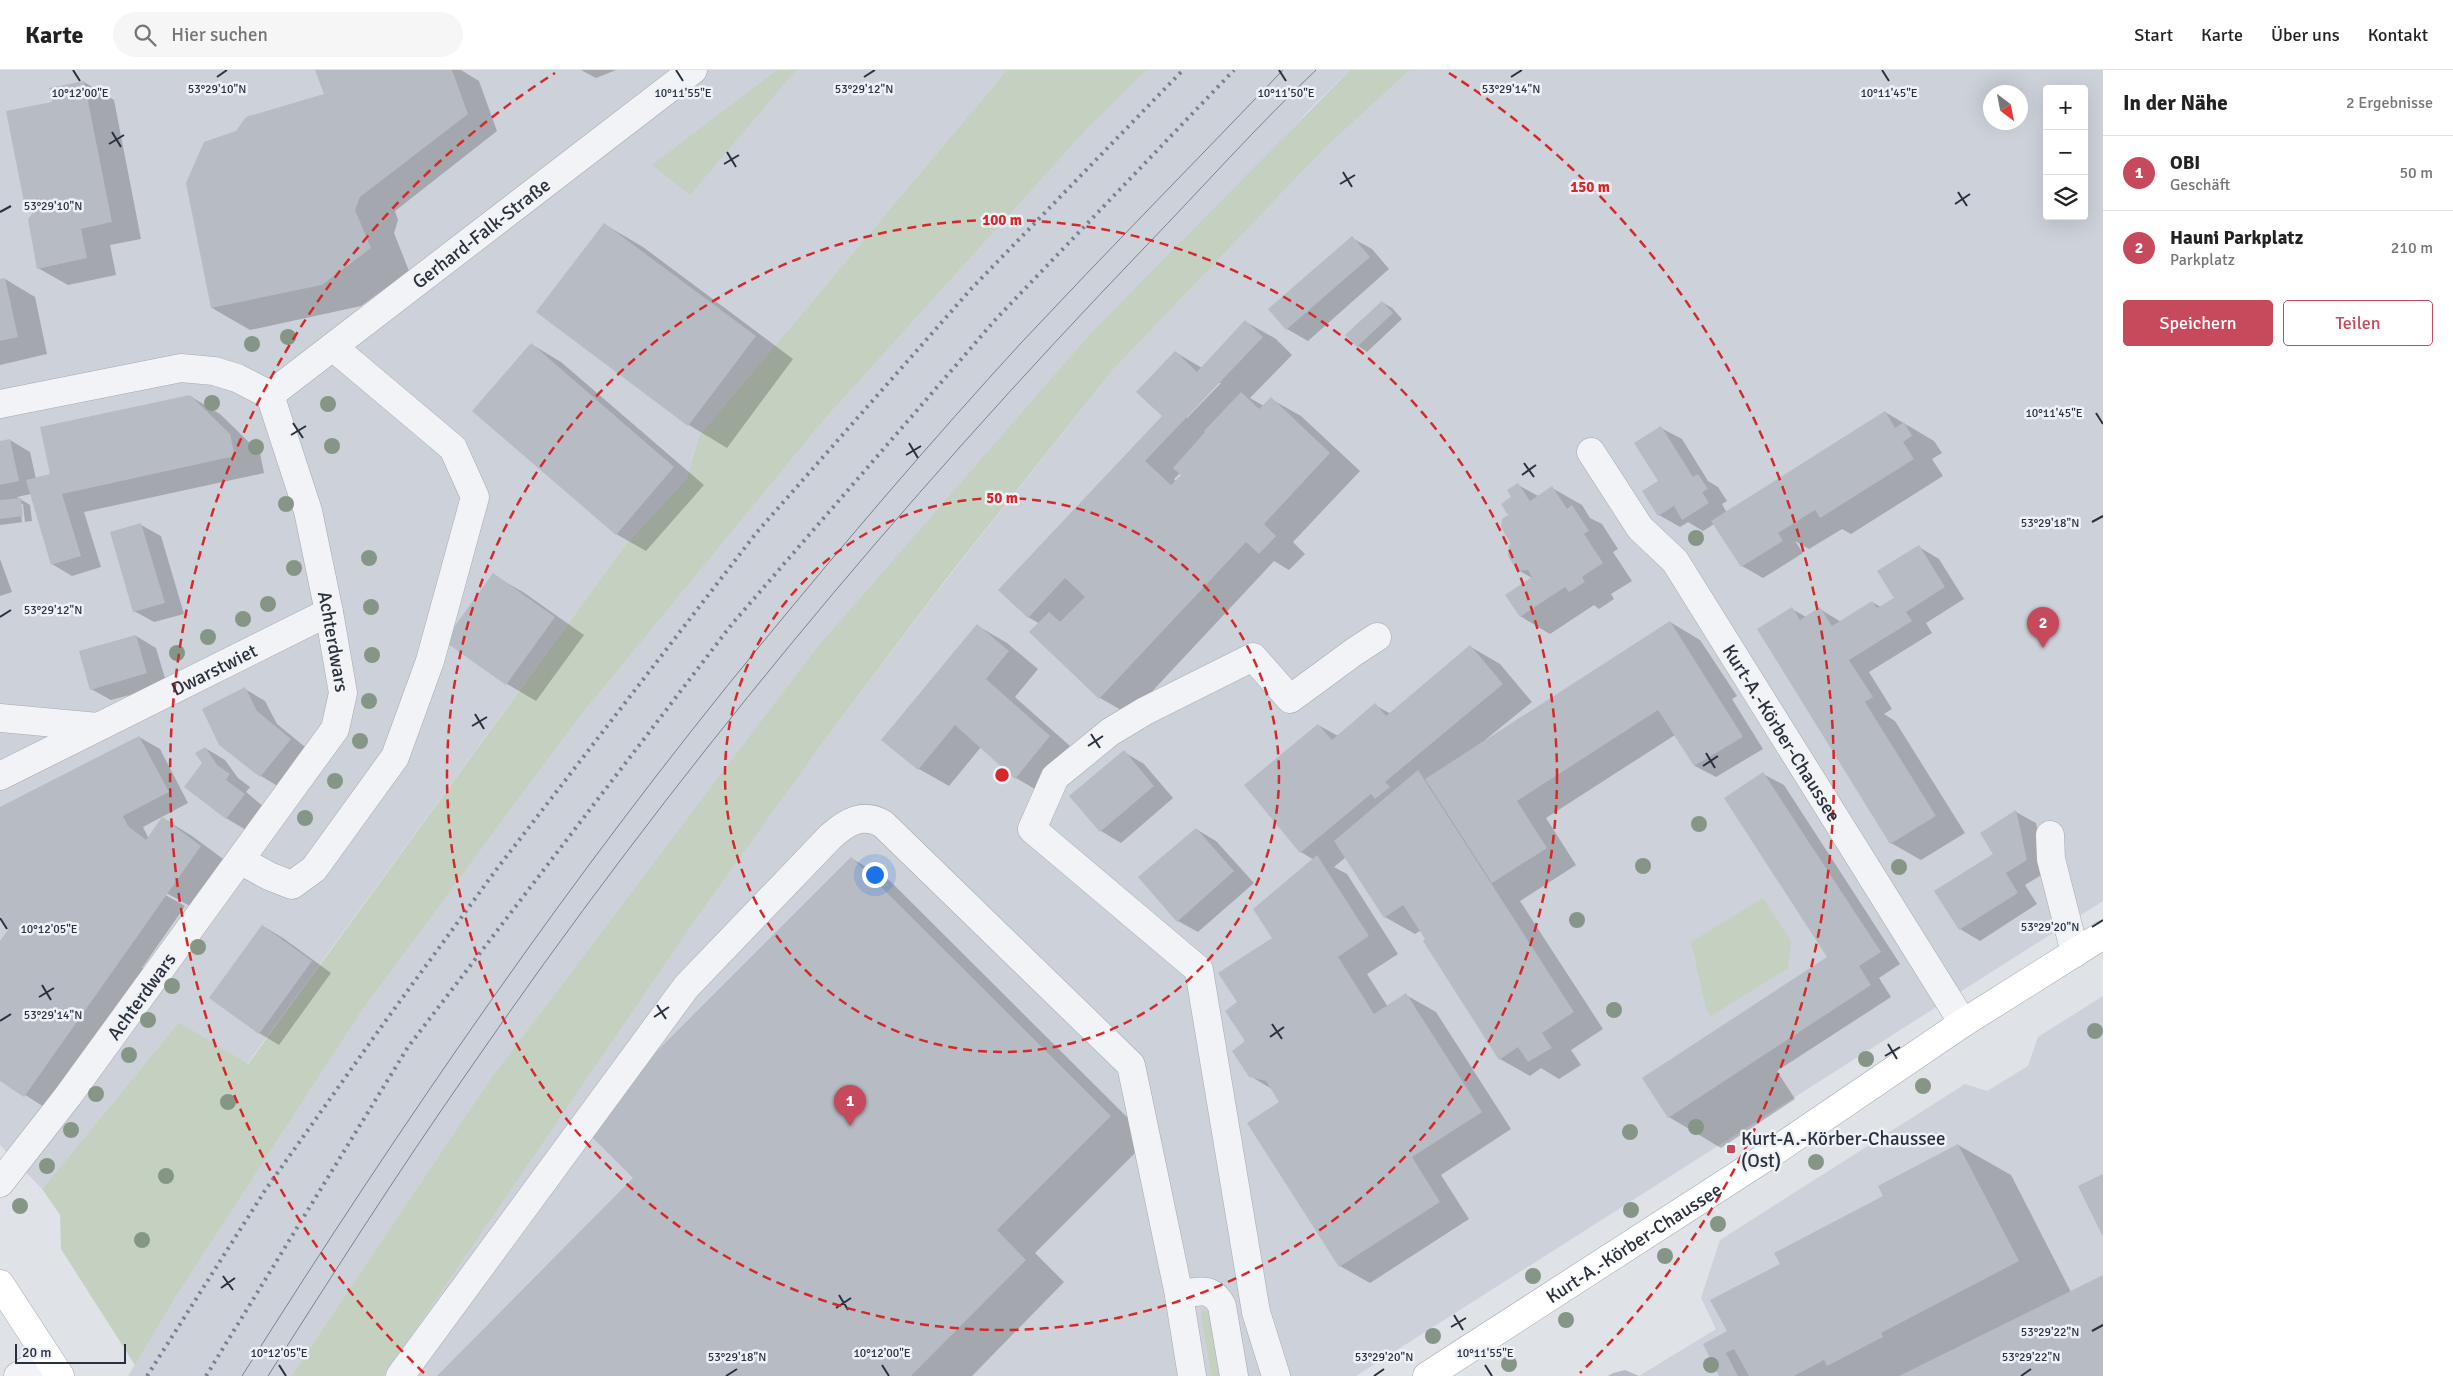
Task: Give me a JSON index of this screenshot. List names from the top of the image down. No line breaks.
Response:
{"streets":{"main road":["Kurt-A.-Körber-Chaussee"],"street":["Gerhard-Falk-Straße","Achterdwars","Dwarstwiet"]},"crossings":[["Gerhard-Falk-Straße","Achterdwars"],["Achterdwars","Dwarstwiet"]],"places":{"transit":["Kurt-A.-Körber-Chaussee (Ost)"]},"scale_bar":"20 m","north":"bottom right","page":{"header":"Karte","search":"Hier suchen","nav":["Start","Karte","Über uns","Kontakt"],"heading":["In der Nähe","2 Ergebnisse"],"map_buttons":["+","−"],"list":[{"mark":"1","name":"OBI","note":"Geschäft","value":"50 m"},{"mark":"2","name":"Hauni Parkplatz","note":"Parkplatz","value":"210 m"}],"buttons":["Speichern","Teilen"],"pins":["2","1"],"scale":"20 m"},"coordinates":["53°29'10\"N","53°29'12\"N","53°29'14\"N","10°12'00\"E","10°11'55\"E","10°11'50\"E","10°11'45\"E","53°29'18\"N","53°29'20\"N","10°12'05\"E","53°29'22\"N"],"rings":["150 m","100 m","50 m"]}
